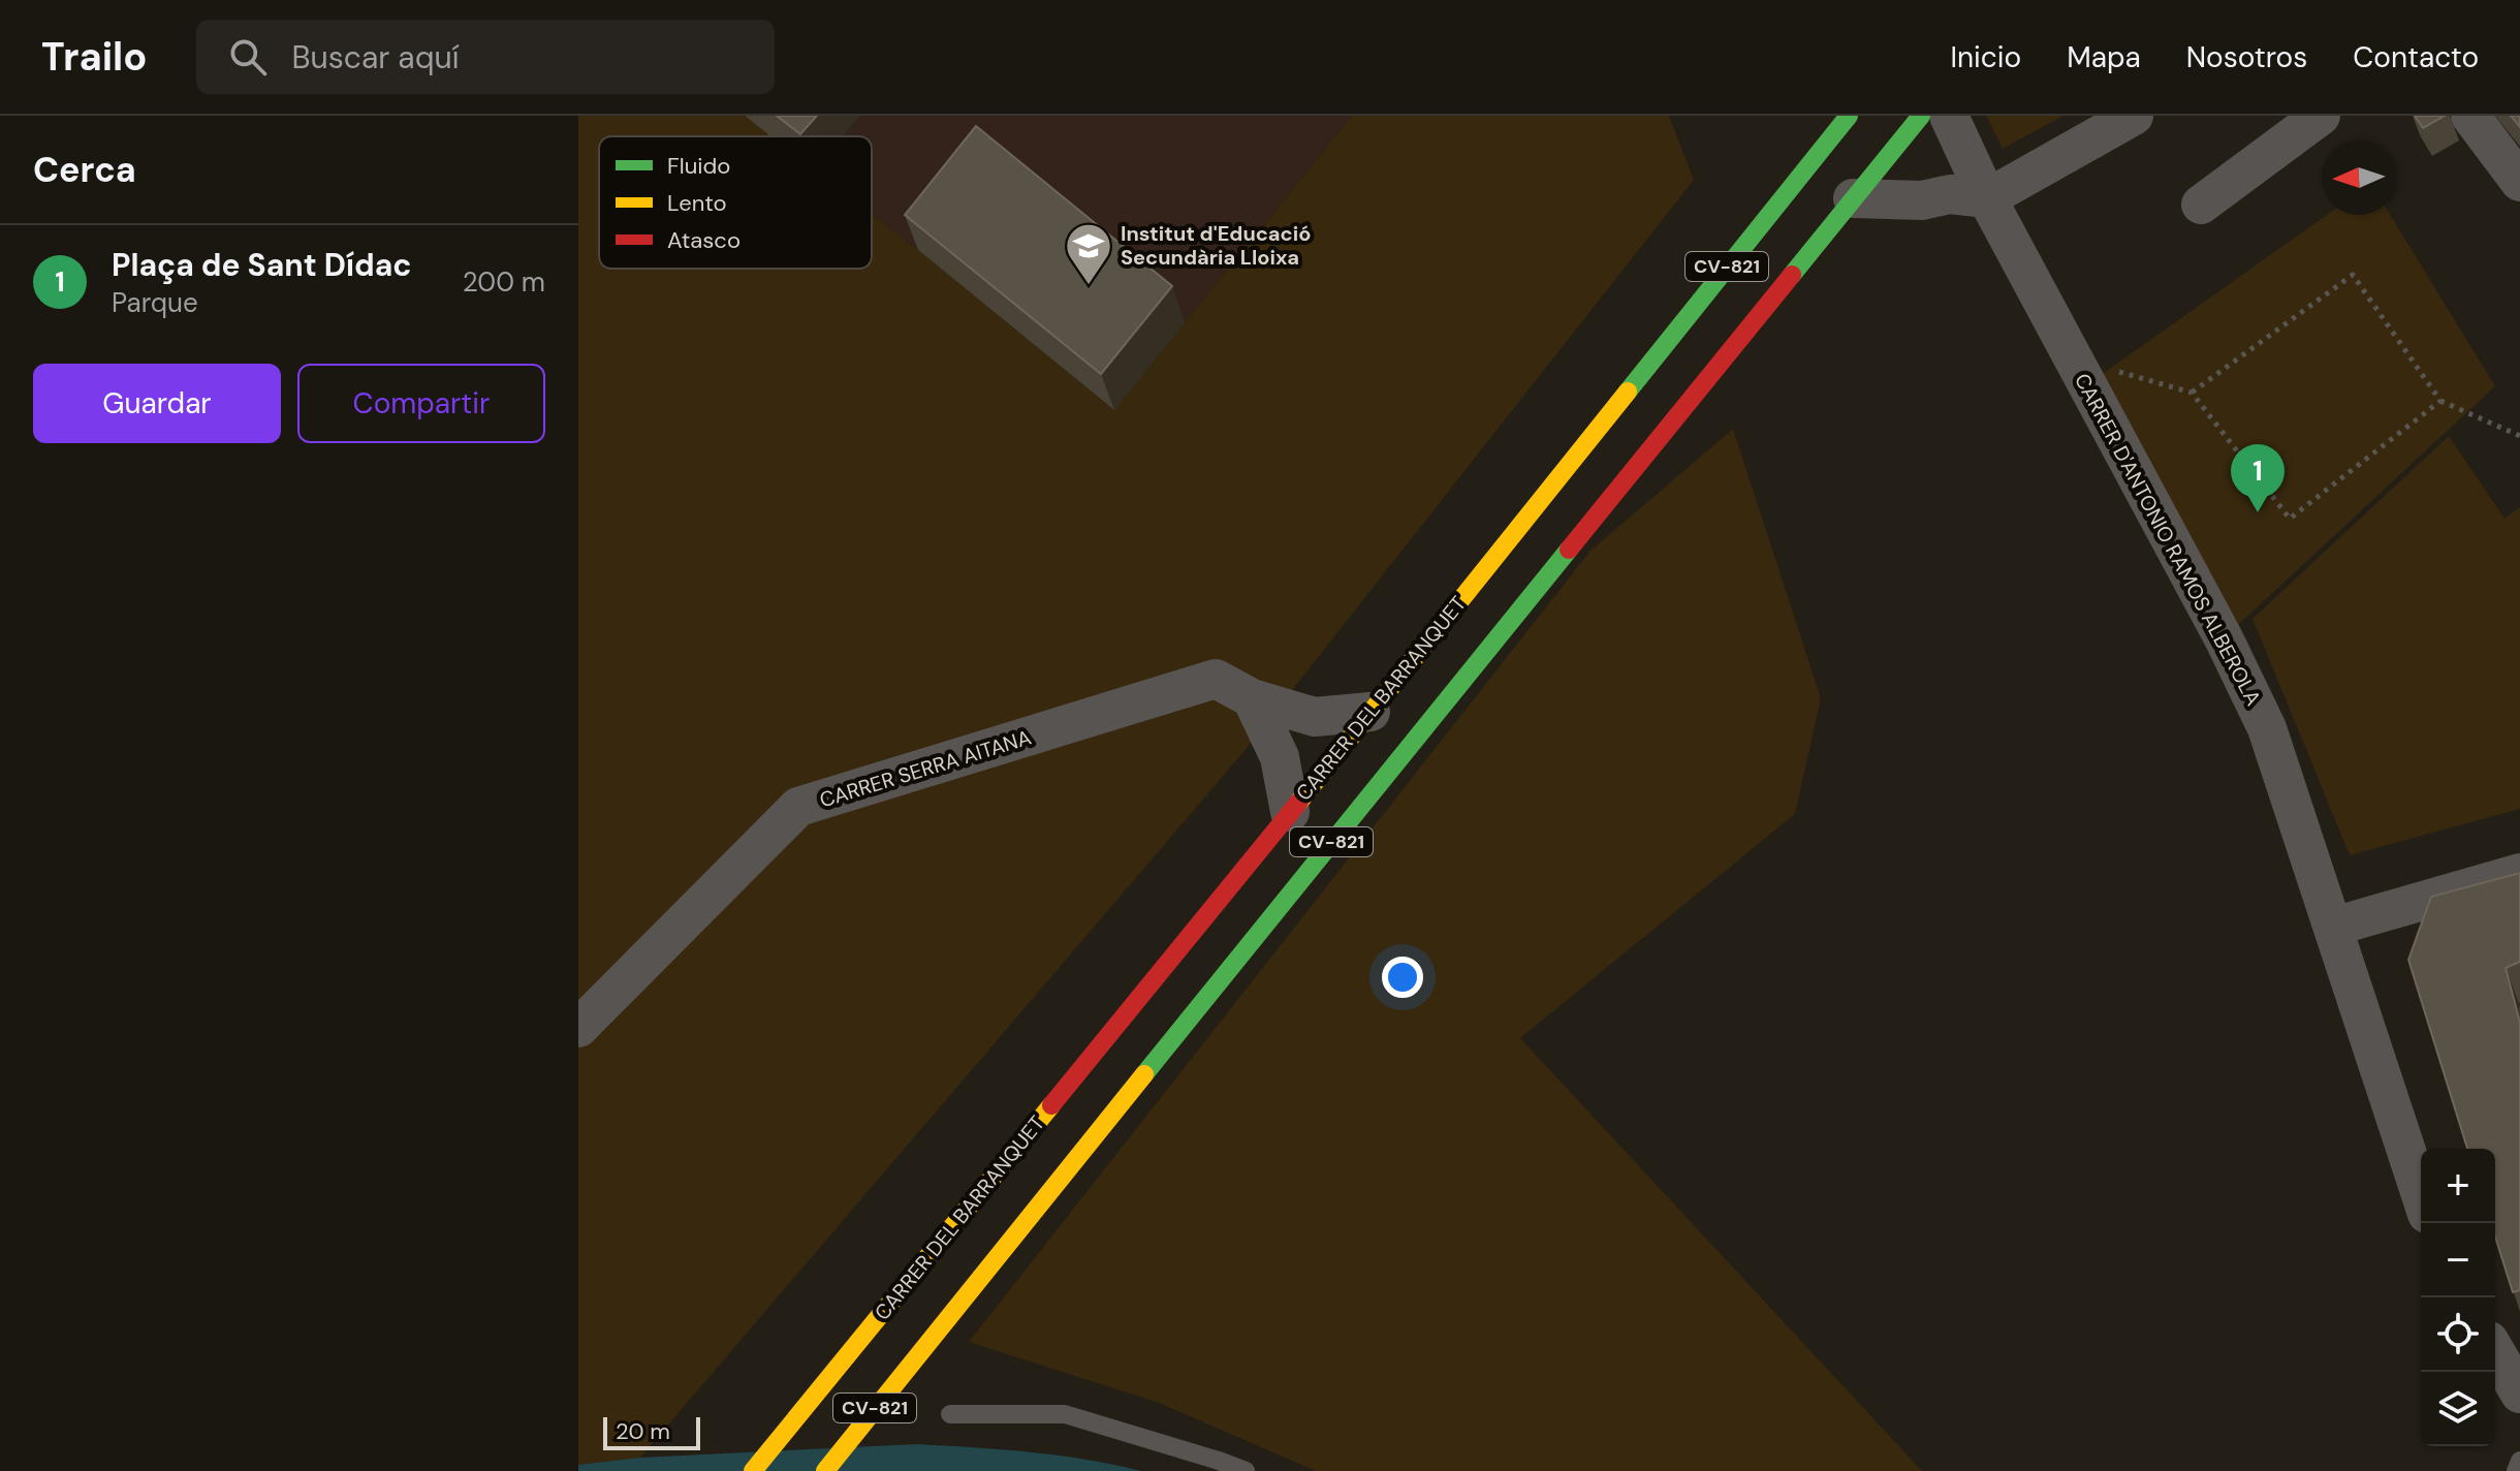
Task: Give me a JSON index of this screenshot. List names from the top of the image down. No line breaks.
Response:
{"streets":{"main road":["CV-821","CARRER DEL BARRANQUET"],"street":["CARRER D'ANTONIO RAMOS ALBEROLA","CARRER SERRA AITANA"]},"crossings":[["CARRER DEL BARRANQUET","CARRER SERRA AITANA"]],"places":{"school or university":["Institut d'Educació Secundària Lloixa"]},"legend":["Fluido","Lento","Atasco"],"scale_bar":"20 m","north":"left","page":{"header":"Trailo","search":"Buscar aquí","nav":["Inicio","Mapa","Nosotros","Contacto"],"heading":"Cerca","list":[{"mark":"1","name":"Plaça de Sant Dídac","note":"Parque","value":"200 m"}],"buttons":["Guardar","Compartir"],"pins":"1","map_buttons":["+","−"],"scale":"20 m"}}
